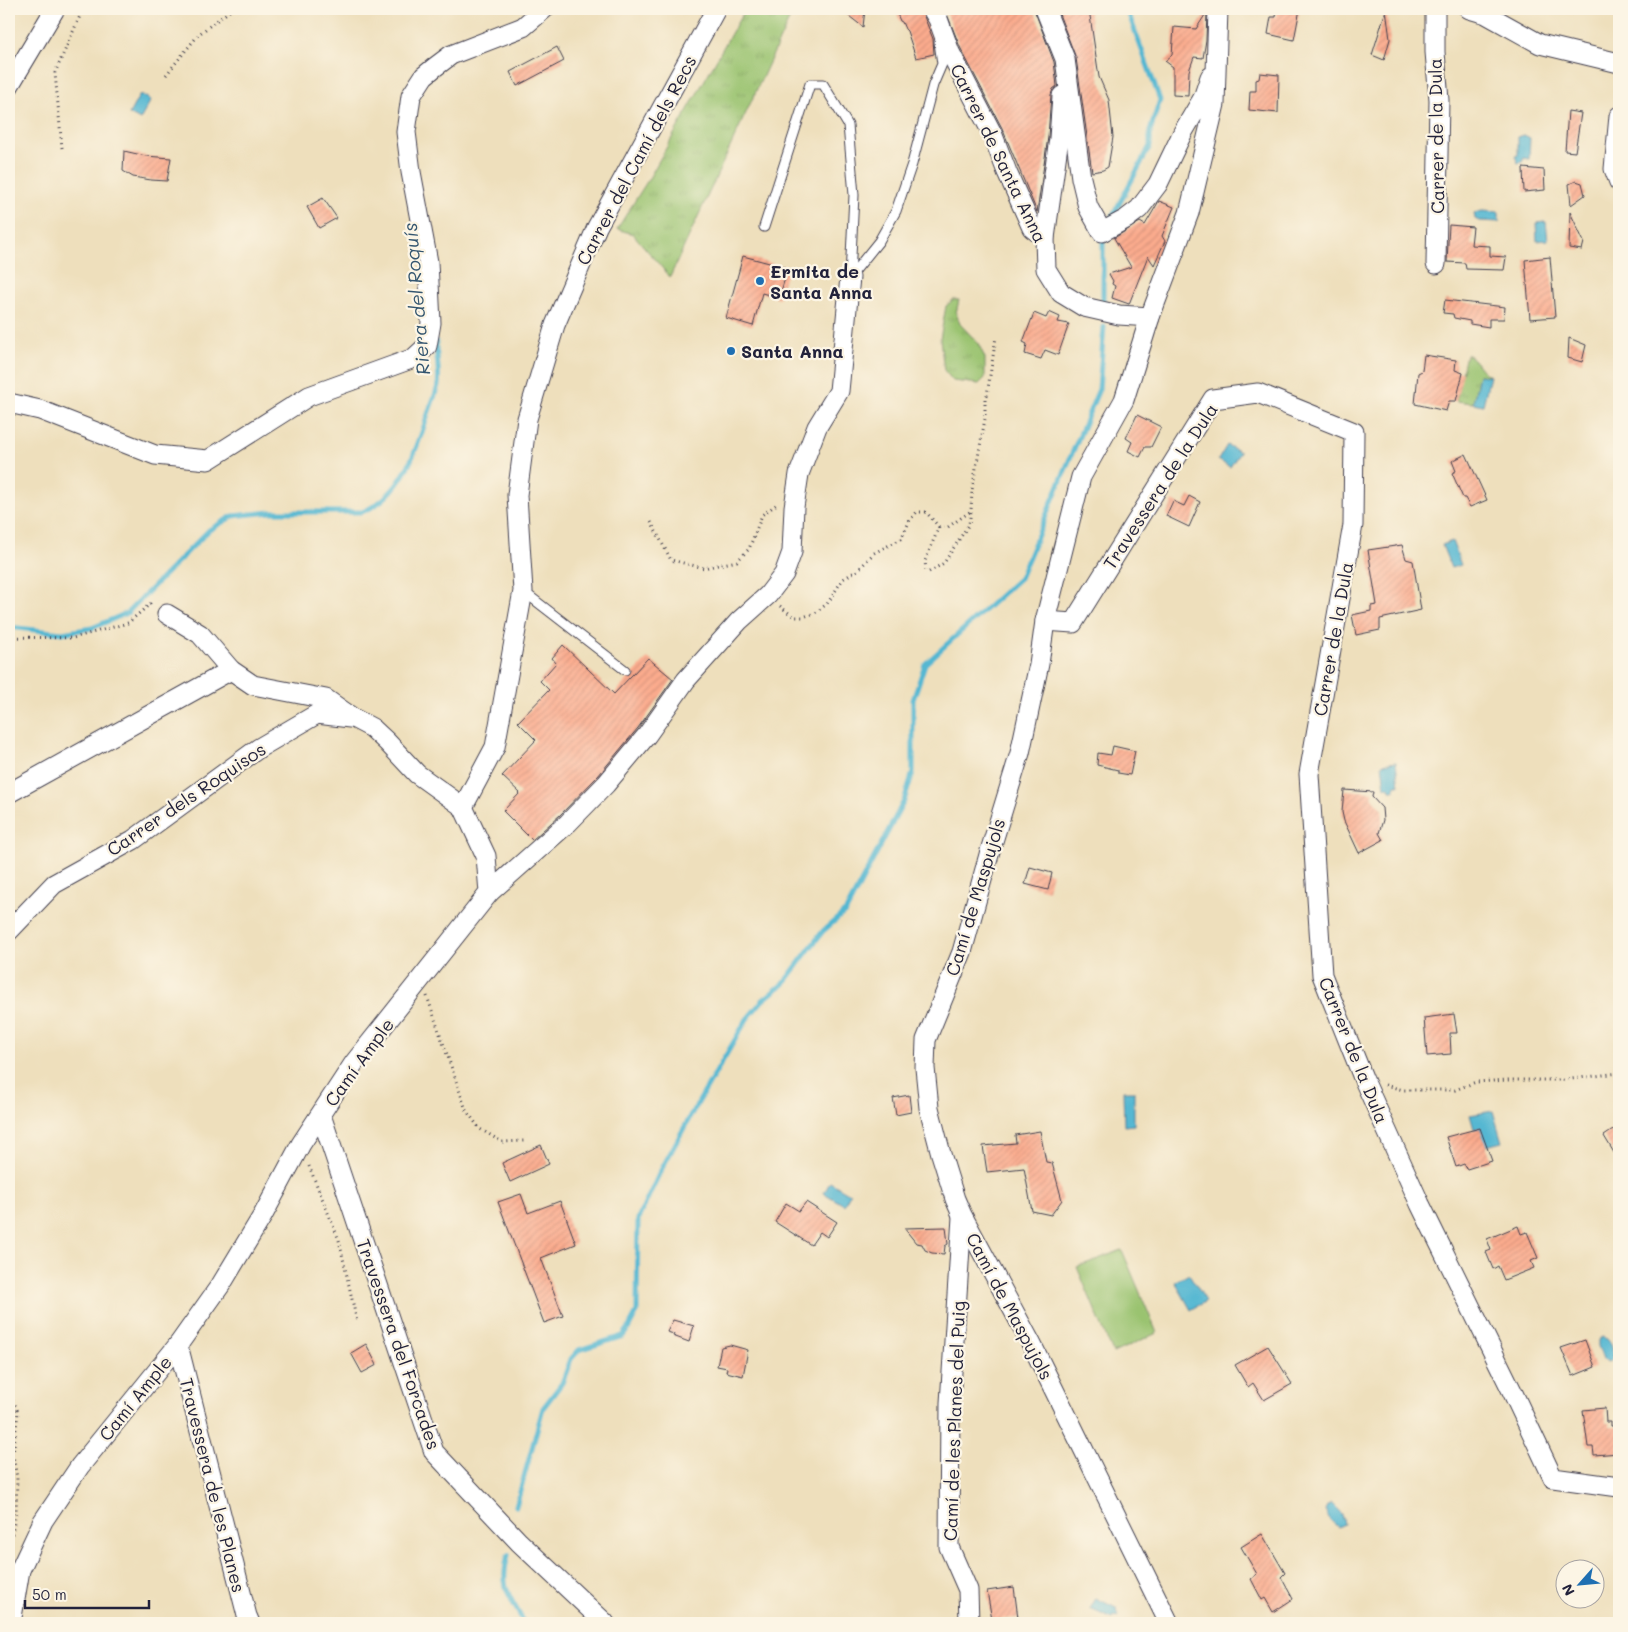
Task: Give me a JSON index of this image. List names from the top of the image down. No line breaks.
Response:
{"streets":{"street":["Carrer de la Dula","Carrer de Santa Anna","Carrer del Camí dels Recs","Travessera de la Dula","Carrer dels Roquisos","Camí de Maspujols","Camí Ample","Travessera del Forcades","Camí de les Planes del Puig","Travessera de les Planes"]},"crossings":[["Carrer de la Dula","Travessera de la Dula"],["Carrer de Santa Anna","Camí de Maspujols"],["Travessera de la Dula","Camí de Maspujols"],["Camí de Maspujols","Camí de les Planes del Puig"],["Camí Ample","Travessera de les Planes"]],"water":["Riera del Roquís"],"places":["Ermita de Santa Anna","Santa Anna"],"scale_bar":"50 m","north":"bottom left"}
